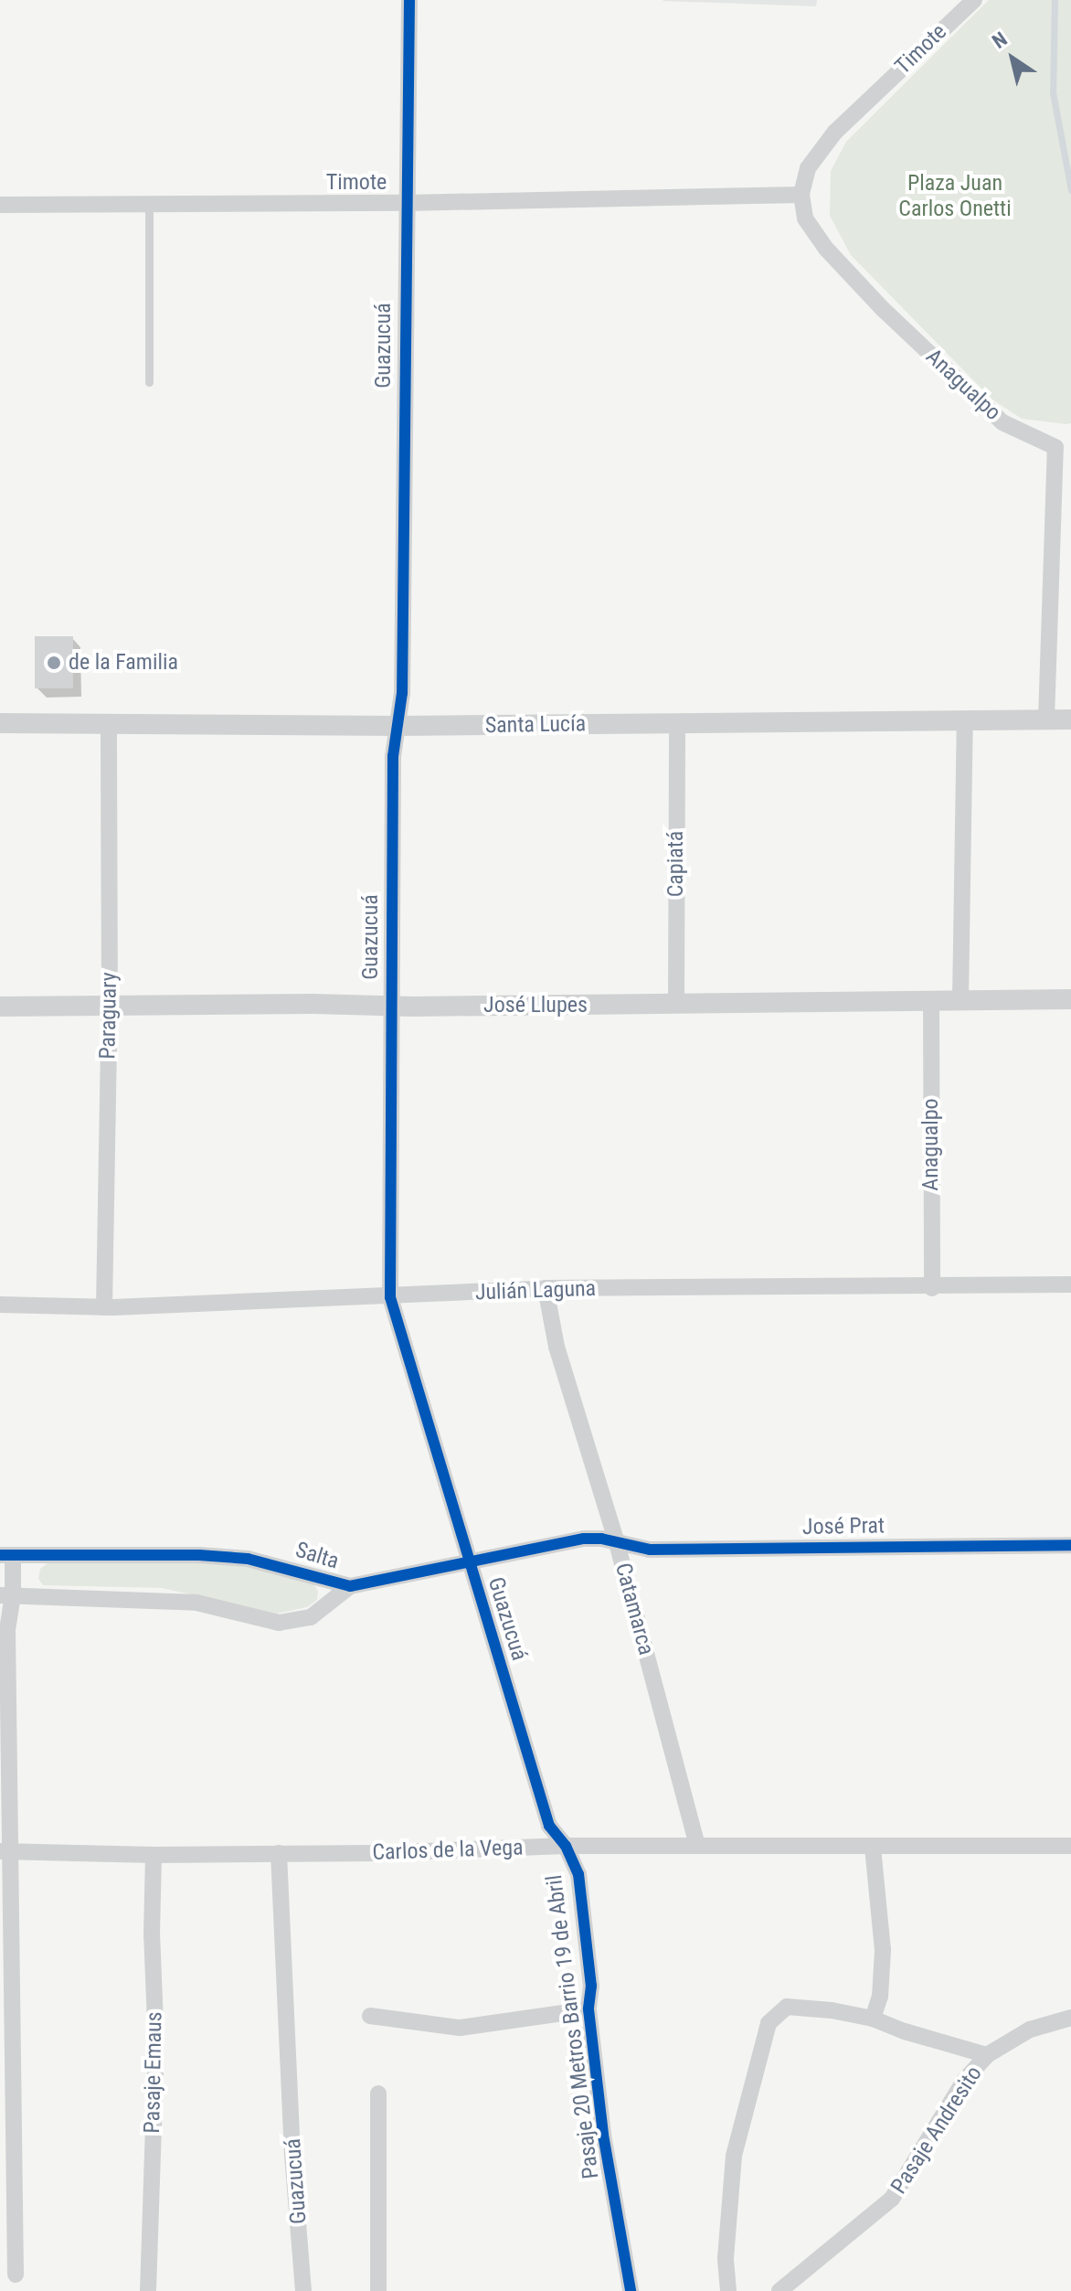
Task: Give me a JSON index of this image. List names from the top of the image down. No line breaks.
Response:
{"streets":{"street":["Timote","Guazucuá","Anagualpo","Santa Lucía","Capiatá","José Llupes","Paraguary","Julián Laguna","José Prat","Salta","Catamarca","Carlos de la Vega","Pasaje 20 Metros Barrio 19 de Abril","Pasaje Emaus","Pasaje Andresito"]},"crossings":[["Timote","Guazucuá"],["Timote","Anagualpo"],["Guazucuá","Santa Lucía"],["Guazucuá","José Llupes"],["Guazucuá","Julián Laguna"],["Guazucuá","Salta"],["Guazucuá","Carlos de la Vega"],["Guazucuá","Pasaje 20 Metros Barrio 19 de Abril"],["Anagualpo","Santa Lucía"],["Anagualpo","José Llupes"],["Anagualpo","Julián Laguna"],["Santa Lucía","Capiatá"],["Santa Lucía","Paraguary"],["Capiatá","José Llupes"],["José Llupes","Paraguary"],["Paraguary","Julián Laguna"],["Julián Laguna","Catamarca"],["José Prat","Salta"],["José Prat","Catamarca"],["Salta","Catamarca"],["Catamarca","Carlos de la Vega"],["Carlos de la Vega","Pasaje 20 Metros Barrio 19 de Abril"],["Carlos de la Vega","Pasaje Emaus"]],"parks":["Plaza Juan Carlos Onetti"],"places":["de la Familia"],"north":"top left"}
